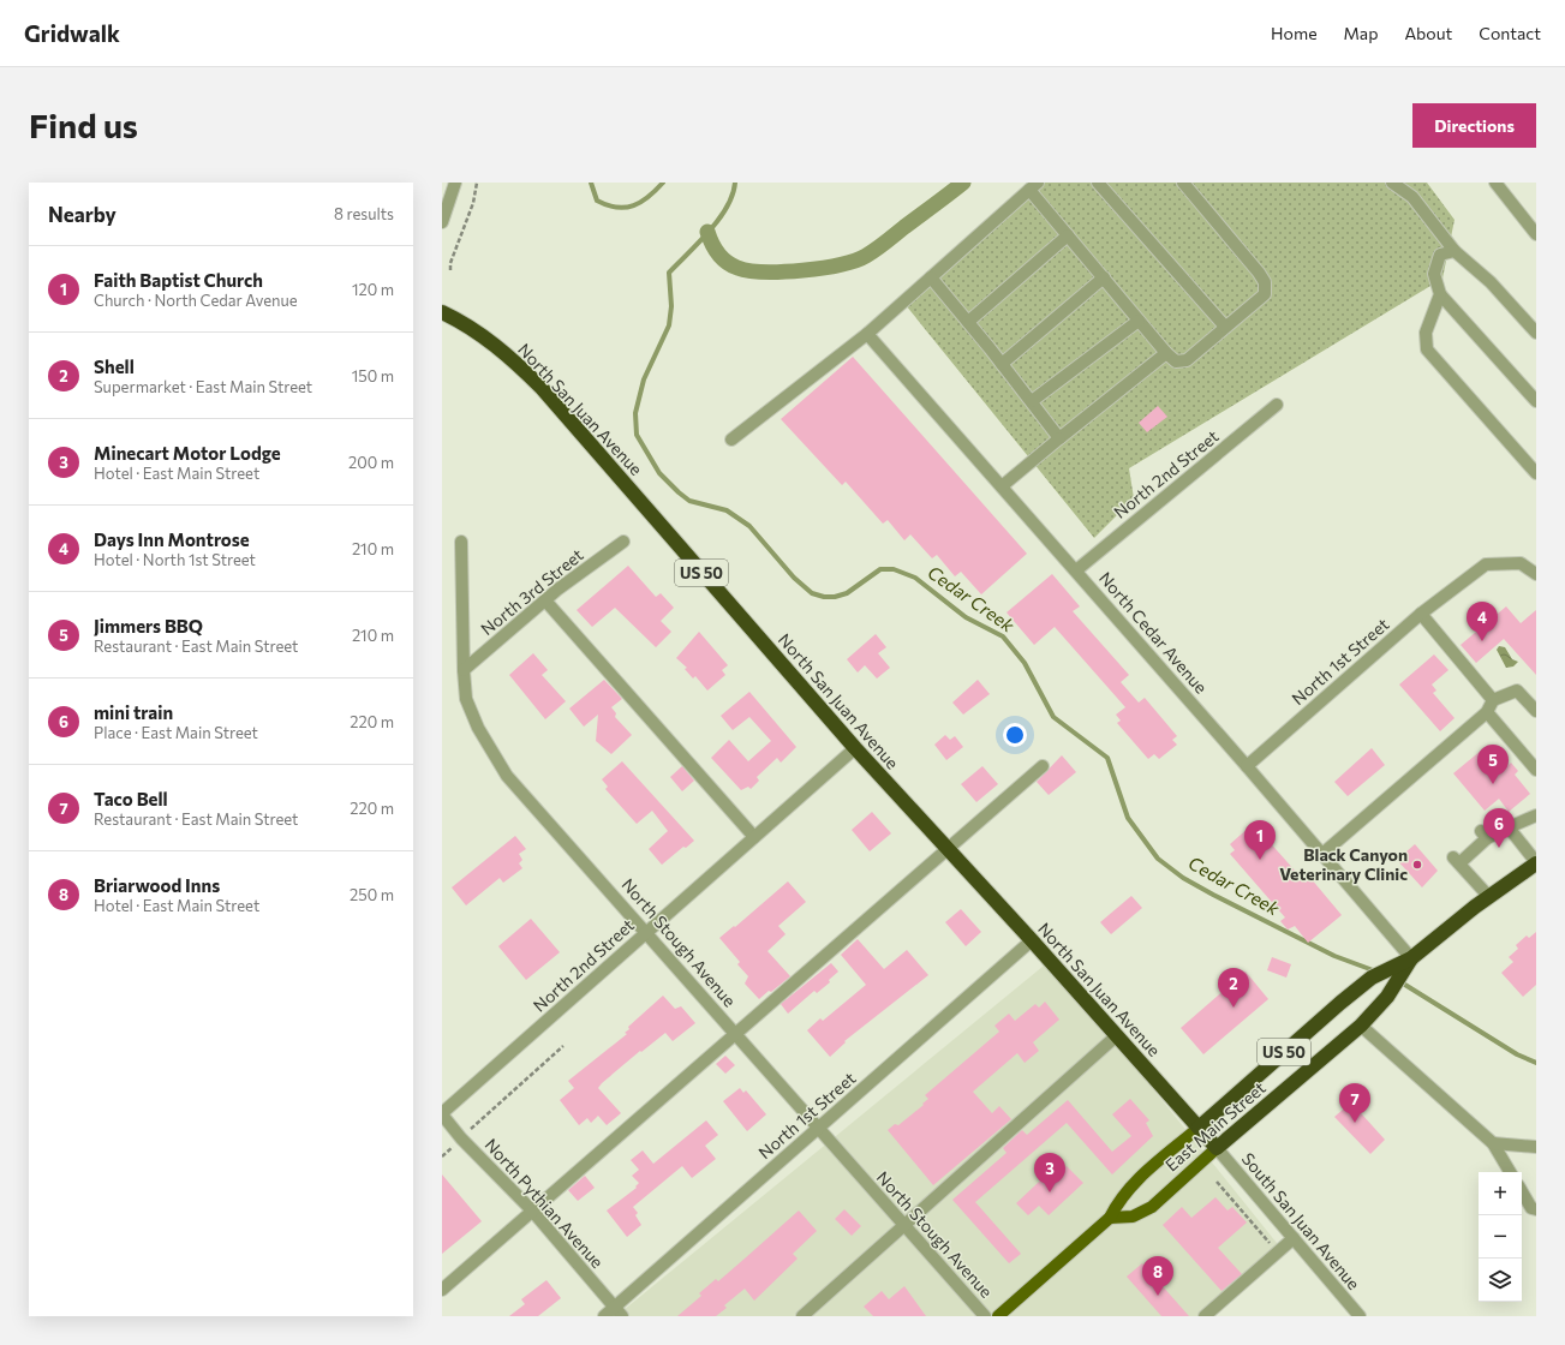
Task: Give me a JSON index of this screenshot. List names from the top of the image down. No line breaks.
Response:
{"streets":{"highway":["North San Juan Avenue","US 50","East Main Street"],"street":["North 2nd Street","North 3rd Street","North Cedar Avenue","North 1st Street","North Stough Avenue","North Pythian Avenue","South San Juan Avenue"]},"crossings":[["North San Juan Avenue","North 2nd Street"],["North San Juan Avenue","US 50"],["North San Juan Avenue","North 1st Street"],["North San Juan Avenue","East Main Street"],["North 2nd Street","North Cedar Avenue"],["North 2nd Street","North Stough Avenue"],["North 2nd Street","North Pythian Avenue"],["US 50","East Main Street"],["US 50","South San Juan Avenue"],["North 3rd Street","North Stough Avenue"],["North Cedar Avenue","North 1st Street"],["North Cedar Avenue","East Main Street"],["North 1st Street","North Stough Avenue"],["North 1st Street","North Pythian Avenue"],["East Main Street","South San Juan Avenue"]],"water":["Cedar Creek"],"places":["Black Canyon Veterinary Clinic"],"page":{"header":"Gridwalk","nav":["Home","Map","About","Contact"],"buttons":"Directions","title":"Find us","heading":["Nearby","8 results"],"list":[{"mark":"1","name":"Faith Baptist Church","note":"Church · North Cedar Avenue","value":"120 m"},{"mark":"2","name":"Shell","note":"Supermarket · East Main Street","value":"150 m"},{"mark":"3","name":"Minecart Motor Lodge","note":"Hotel · East Main Street","value":"200 m"},{"mark":"4","name":"Days Inn Montrose","note":"Hotel · North 1st Street","value":"210 m"},{"mark":"5","name":"Jimmers BBQ","note":"Restaurant · East Main Street","value":"210 m"},{"mark":"6","name":"mini train","note":"Place · East Main Street","value":"220 m"},{"mark":"7","name":"Taco Bell","note":"Restaurant · East Main Street","value":"220 m"},{"mark":"8","name":"Briarwood Inns","note":"Hotel · East Main Street","value":"250 m"}],"pins":["4","5","6","1","2","7","3","8"],"map_buttons":["+","−"]}}
